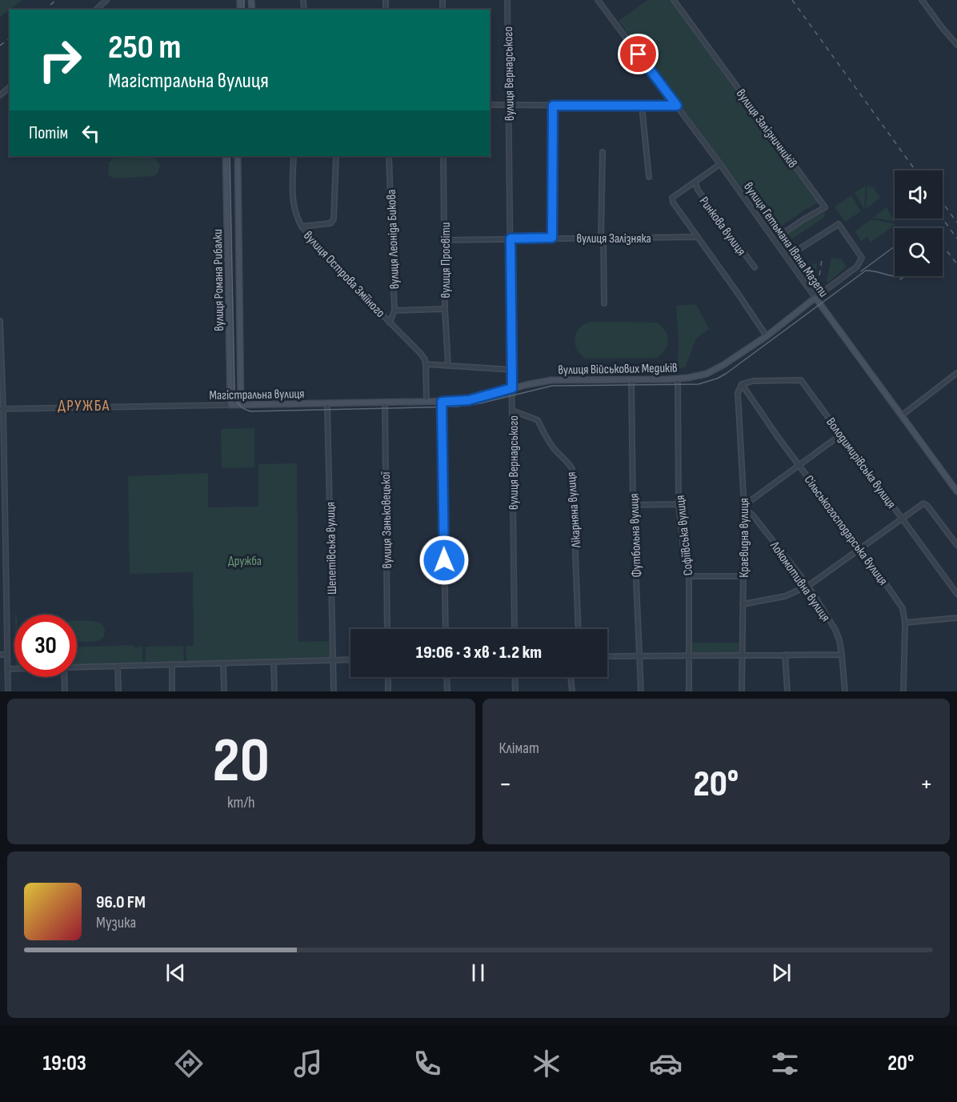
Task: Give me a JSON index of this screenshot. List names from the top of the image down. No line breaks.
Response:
{"streets":{"main road":["вулиця Гетьмана Івана Мазепи","вулиця Романа Рибалки","вулиця Військових Медиків","Магістральна вулиця"],"street":["вулиця Вернадського","вулиця Залізничників","Ринкова вулиця","вулиця Залізняка","вулиця Леоніда Бикова","вулиця Просвіти","вулиця Острова Зміїного","Володимирівська вулиця","Лікарняна вулиця","вулиця Заньковецької","Сільськогосподарська вулиця","Футбольна вулиця","Софіївська вулиця","Краєвидна вулиця","Шепетівська вулиця","Локомотивна вулиця"]},"crossings":[["вулиця Вернадського","вулиця Залізняка"],["вулиця Вернадського","вулиця Військових Медиків"],["вулиця Вернадського","Магістральна вулиця"],["вулиця Вернадського","Лікарняна вулиця"],["вулиця Залізничників","вулиця Гетьмана Івана Мазепи"],["вулиця Залізняка","вулиця Просвіти"],["вулиця Леоніда Бикова","вулиця Острова Зміїного"],["вулиця Гетьмана Івана Мазепи","вулиця Військових Медиків"],["вулиця Романа Рибалки","Магістральна вулиця"],["вулиця Військових Медиків","Магістральна вулиця"],["вулиця Військових Медиків","Футбольна вулиця"],["вулиця Військових Медиків","Софіївська вулиця"],["Магістральна вулиця","вулиця Заньковецької"],["Магістральна вулиця","Шепетівська вулиця"],["Володимирівська вулиця","Сільськогосподарська вулиця"],["Володимирівська вулиця","Краєвидна вулиця"],["Сільськогосподарська вулиця","Краєвидна вулиця"],["Краєвидна вулиця","Локомотивна вулиця"]],"districts":["ДРУЖБА"],"parks":["Дружба"],"page":{"turn":["250 m","Магістральна вулиця"],"then":"Потім","limit":"30","trip":"19:06 · 3 хв · 1.2 km","tile":[["20","km/h"],"Клімат"],"heat":["−","20°","+"],"song":["96.0 FM","Музика"],"tabs":["19:03","20°"]}}
